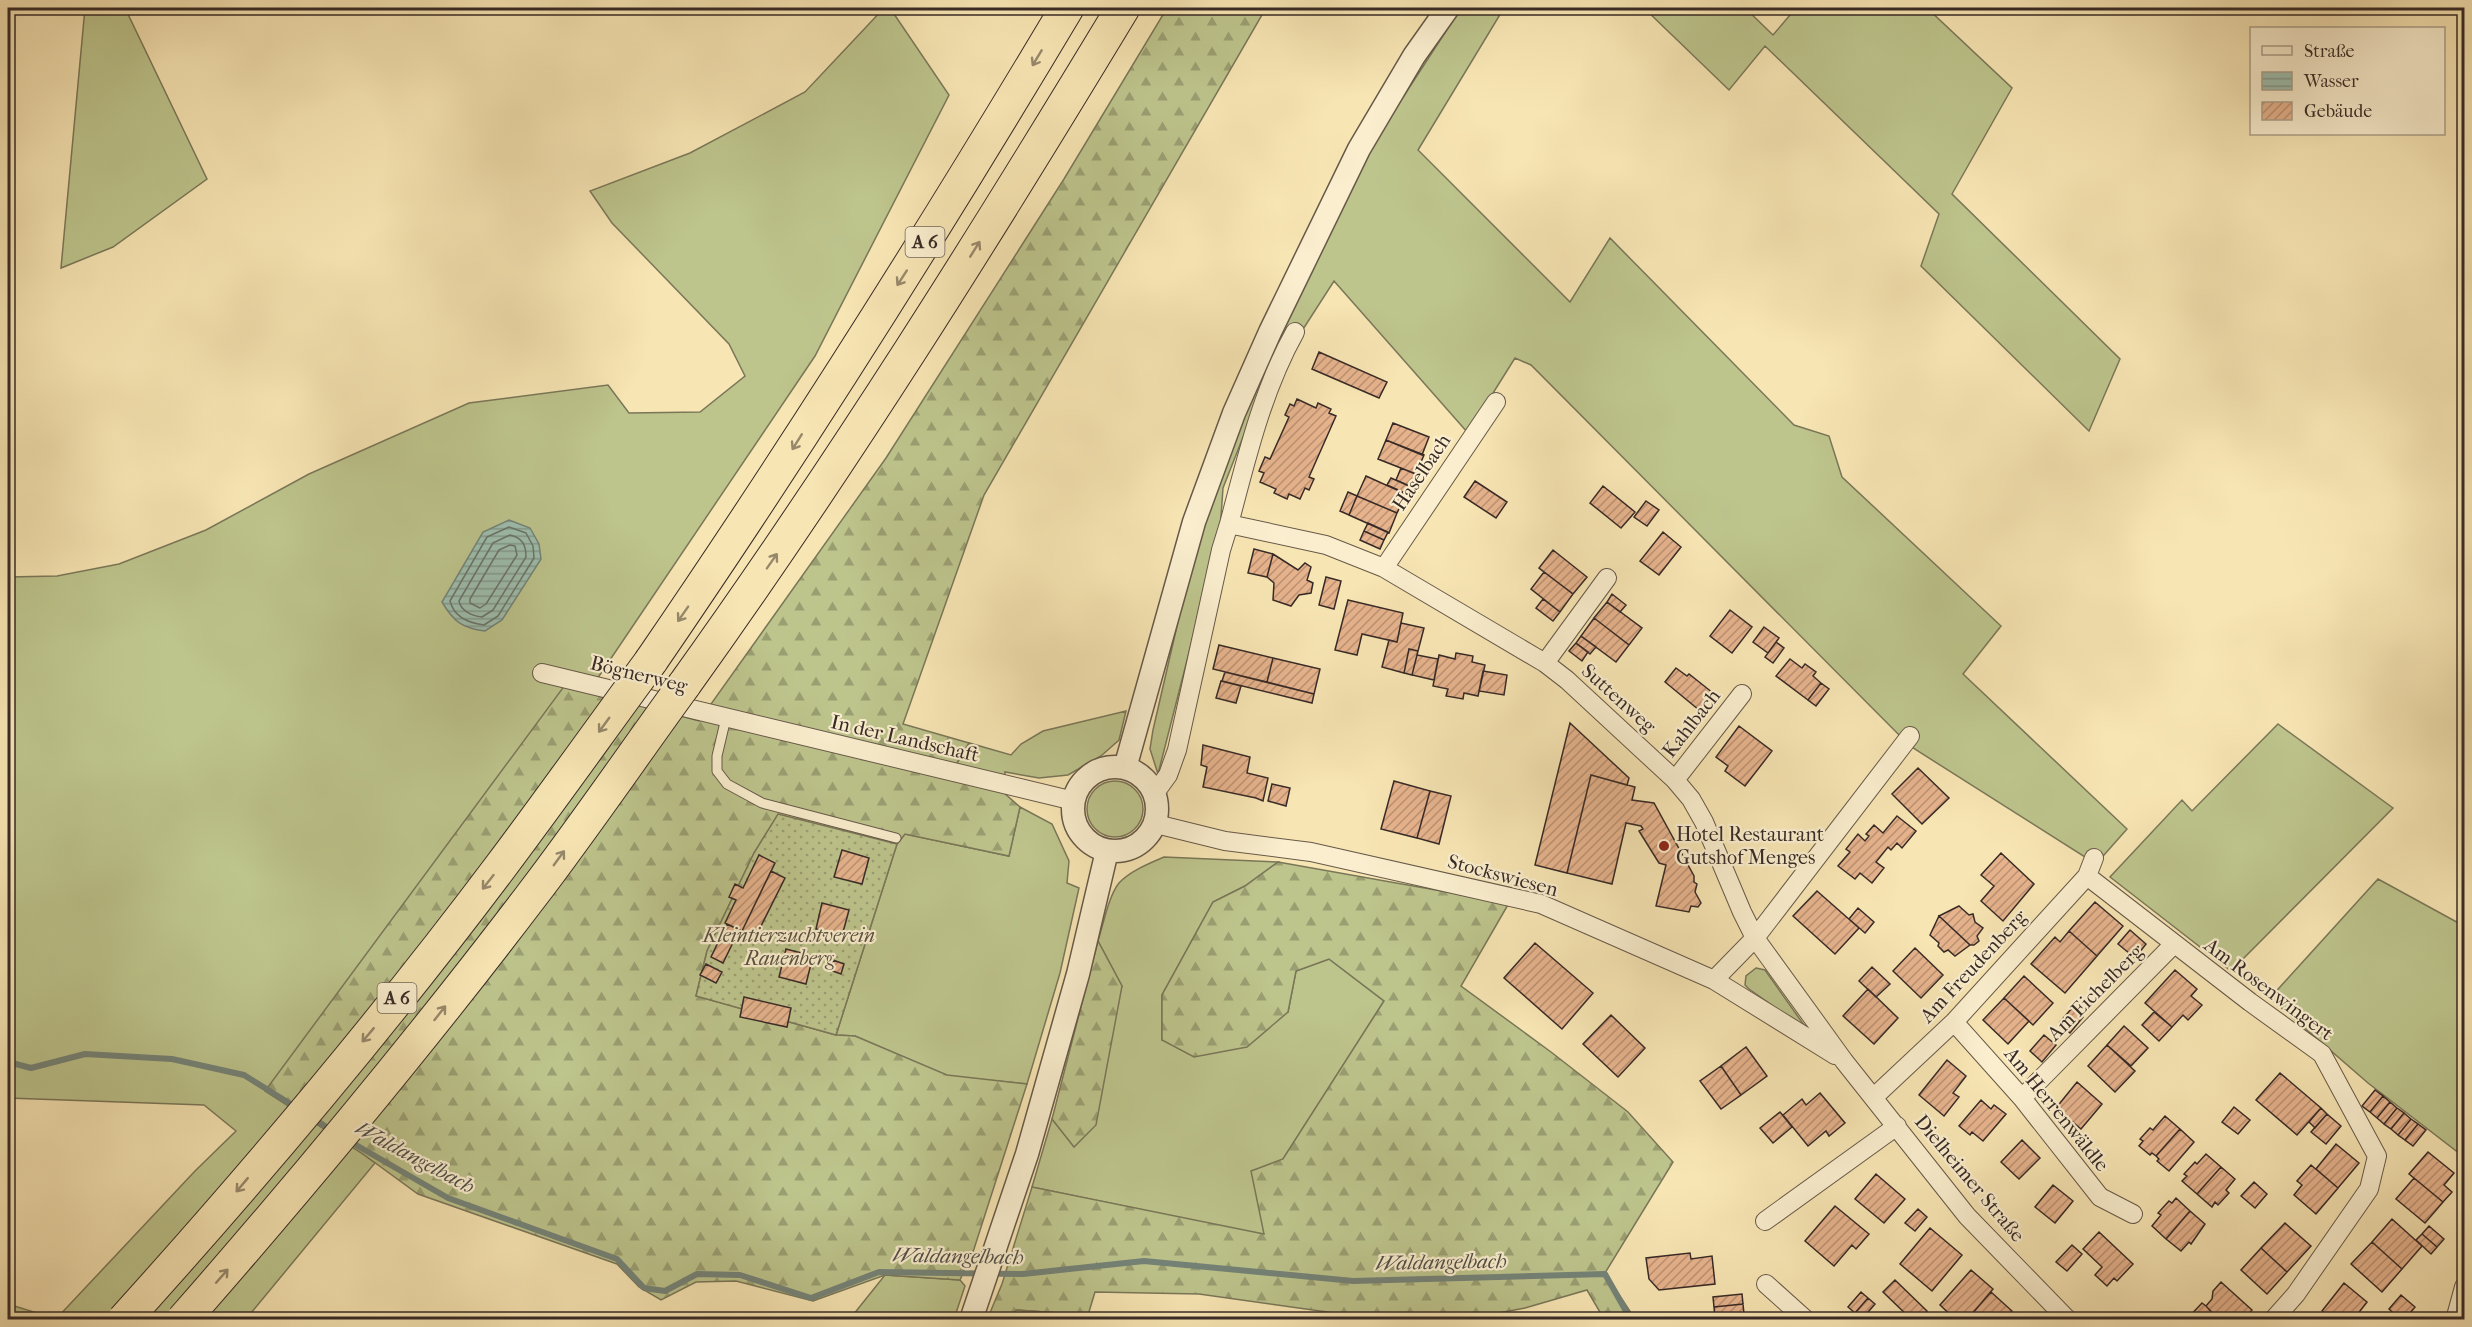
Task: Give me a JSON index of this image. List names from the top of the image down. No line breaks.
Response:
{"streets":{"highway":["A 6"],"street":["Haselbach","Bögnerweg","Suttenweg","Kahlbach","In der Landschaft","Stockswiesen","Am Freudenberg","Am Rosenwingert","Am Eichelberg","Am Herrenwäldle","Dielheimer Straße"]},"crossings":[["Haselbach","Suttenweg"],["Bögnerweg","In der Landschaft"],["Suttenweg","Kahlbach"],["Suttenweg","Stockswiesen"],["Suttenweg","Dielheimer Straße"],["In der Landschaft","Stockswiesen"],["Stockswiesen","Dielheimer Straße"],["Am Freudenberg","Am Rosenwingert"],["Am Freudenberg","Am Herrenwäldle"],["Am Freudenberg","Dielheimer Straße"],["Am Rosenwingert","Am Eichelberg"],["Am Eichelberg","Am Herrenwäldle"]],"water":["Waldangelbach"],"parks":["Kleintierzuchtverein Rauenberg"],"places":["Hotel Restaurant Gutshof Menges"],"legend":["Straße","Wasser","Gebäude"]}
